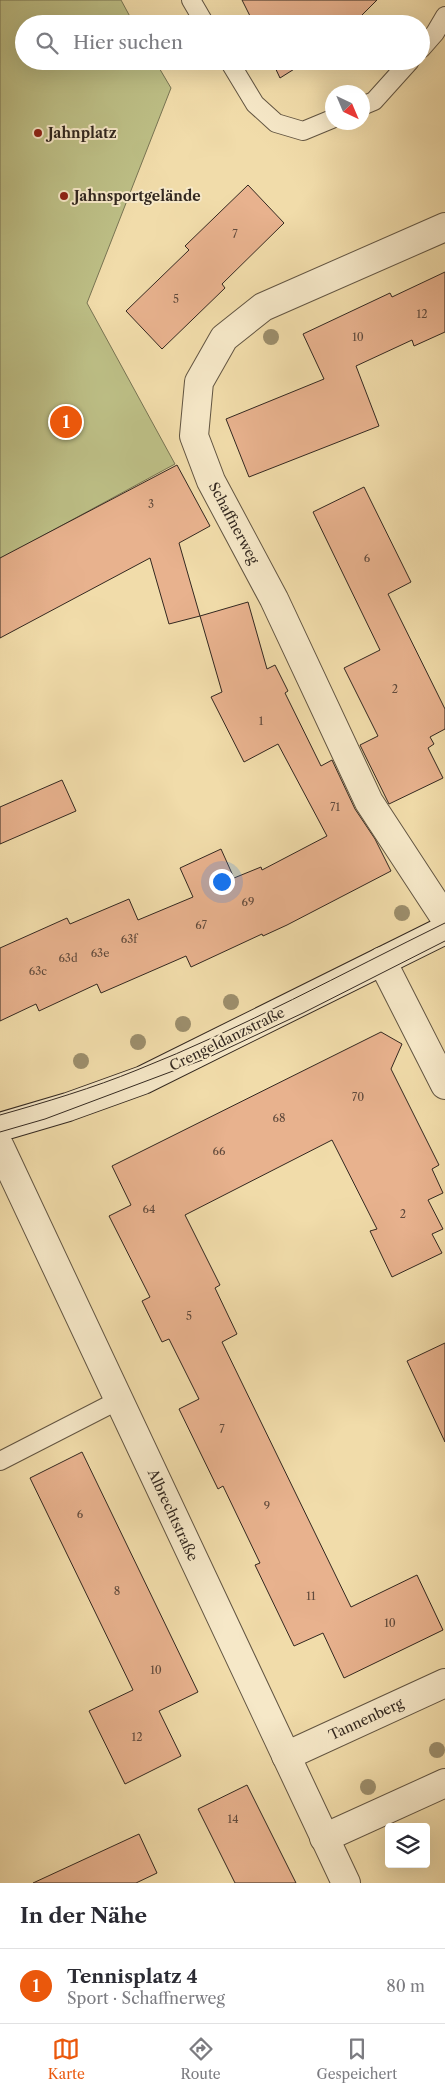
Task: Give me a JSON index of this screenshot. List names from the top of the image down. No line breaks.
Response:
{"streets":{"street":["Schaffnerweg","Crengeldanzstraße","Albrechtstraße","Tannenberg"]},"crossings":[["Albrechtstraße","Tannenberg"]],"places":["Jahnplatz","Jahnsportgelände"],"house_numbers":["7","5","12","10","3","6","2","1","71","69","67","63f","63e","63d","63c","70","68","66","64","2","5","7","9","6","8","11","10","10","12","14"],"north":"bottom right","page":{"search":"Hier suchen","pins":"1","heading":"In der Nähe","list":[{"mark":"1","name":"Tennisplatz 4","note":"Sport · Schaffnerweg","value":"80 m"}],"nav":["Karte","Route","Gespeichert"]}}
